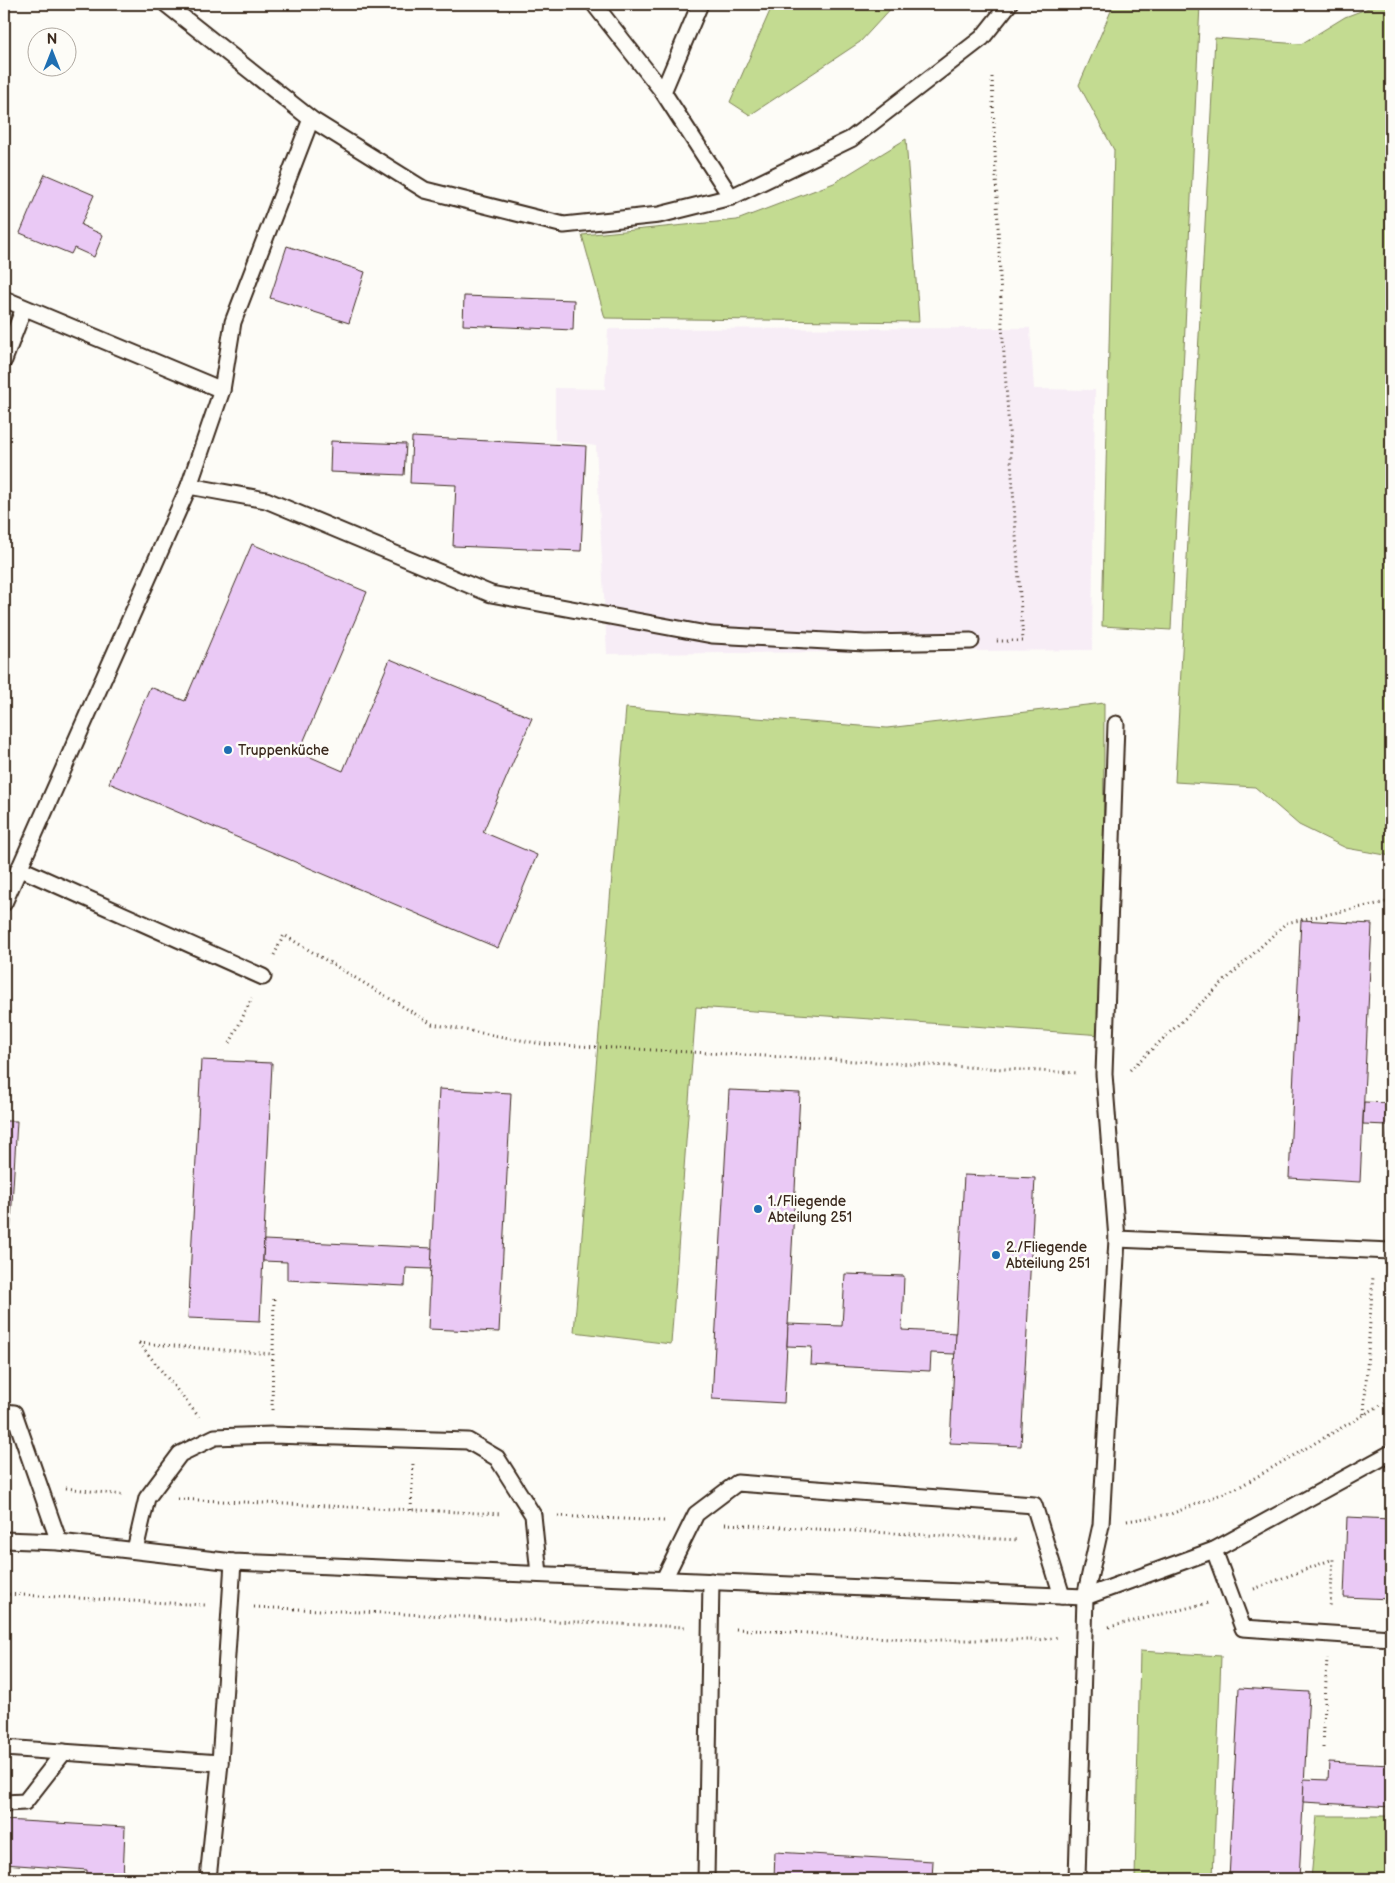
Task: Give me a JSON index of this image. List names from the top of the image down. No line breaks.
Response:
{"places":["Truppenküche","1./Fliegende Abteilung 251","2./Fliegende Abteilung 251"],"north":"top"}
